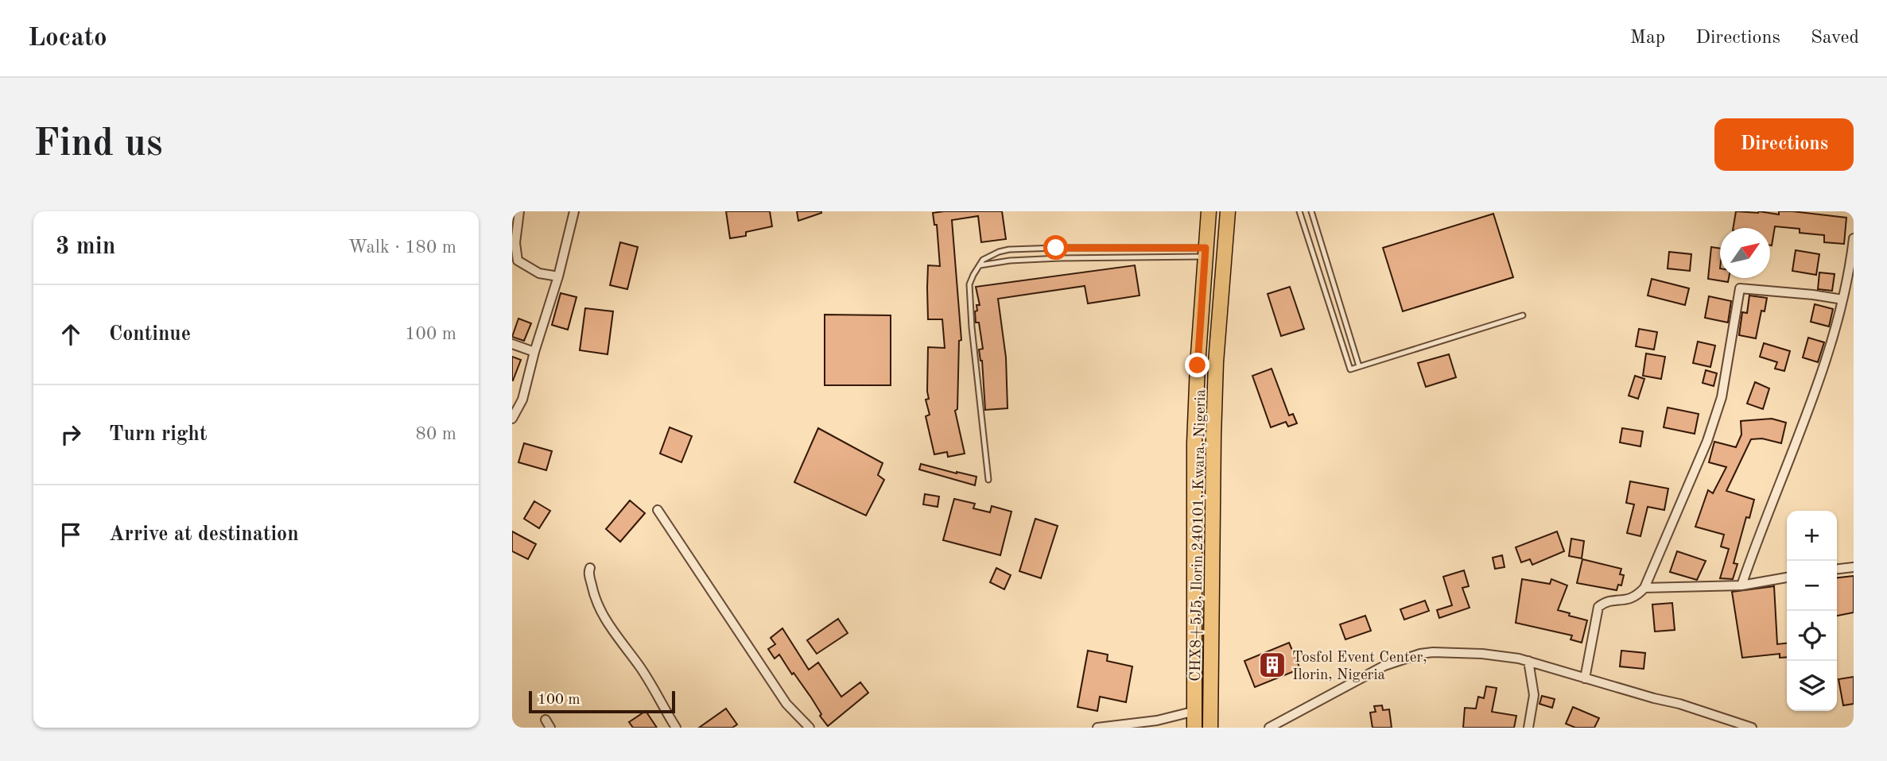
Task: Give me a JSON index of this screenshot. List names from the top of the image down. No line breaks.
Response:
{"streets":{"main road":["CHX8+5J5, Ilorin 240101, Kwara, Nigeria"]},"places":{"building":["Tosfol Event Center, Ilorin, Nigeria"]},"scale_bar":"100 m","north":"top right","page":{"header":"Locato","nav":["Map","Directions","Saved"],"buttons":"Directions","title":"Find us","heading":["3 min","Walk · 180 m"],"list":[["Continue","100 m"],["Turn right","80 m"],"Arrive at destination"],"map_buttons":["+","−"],"scale":"100 m"}}
